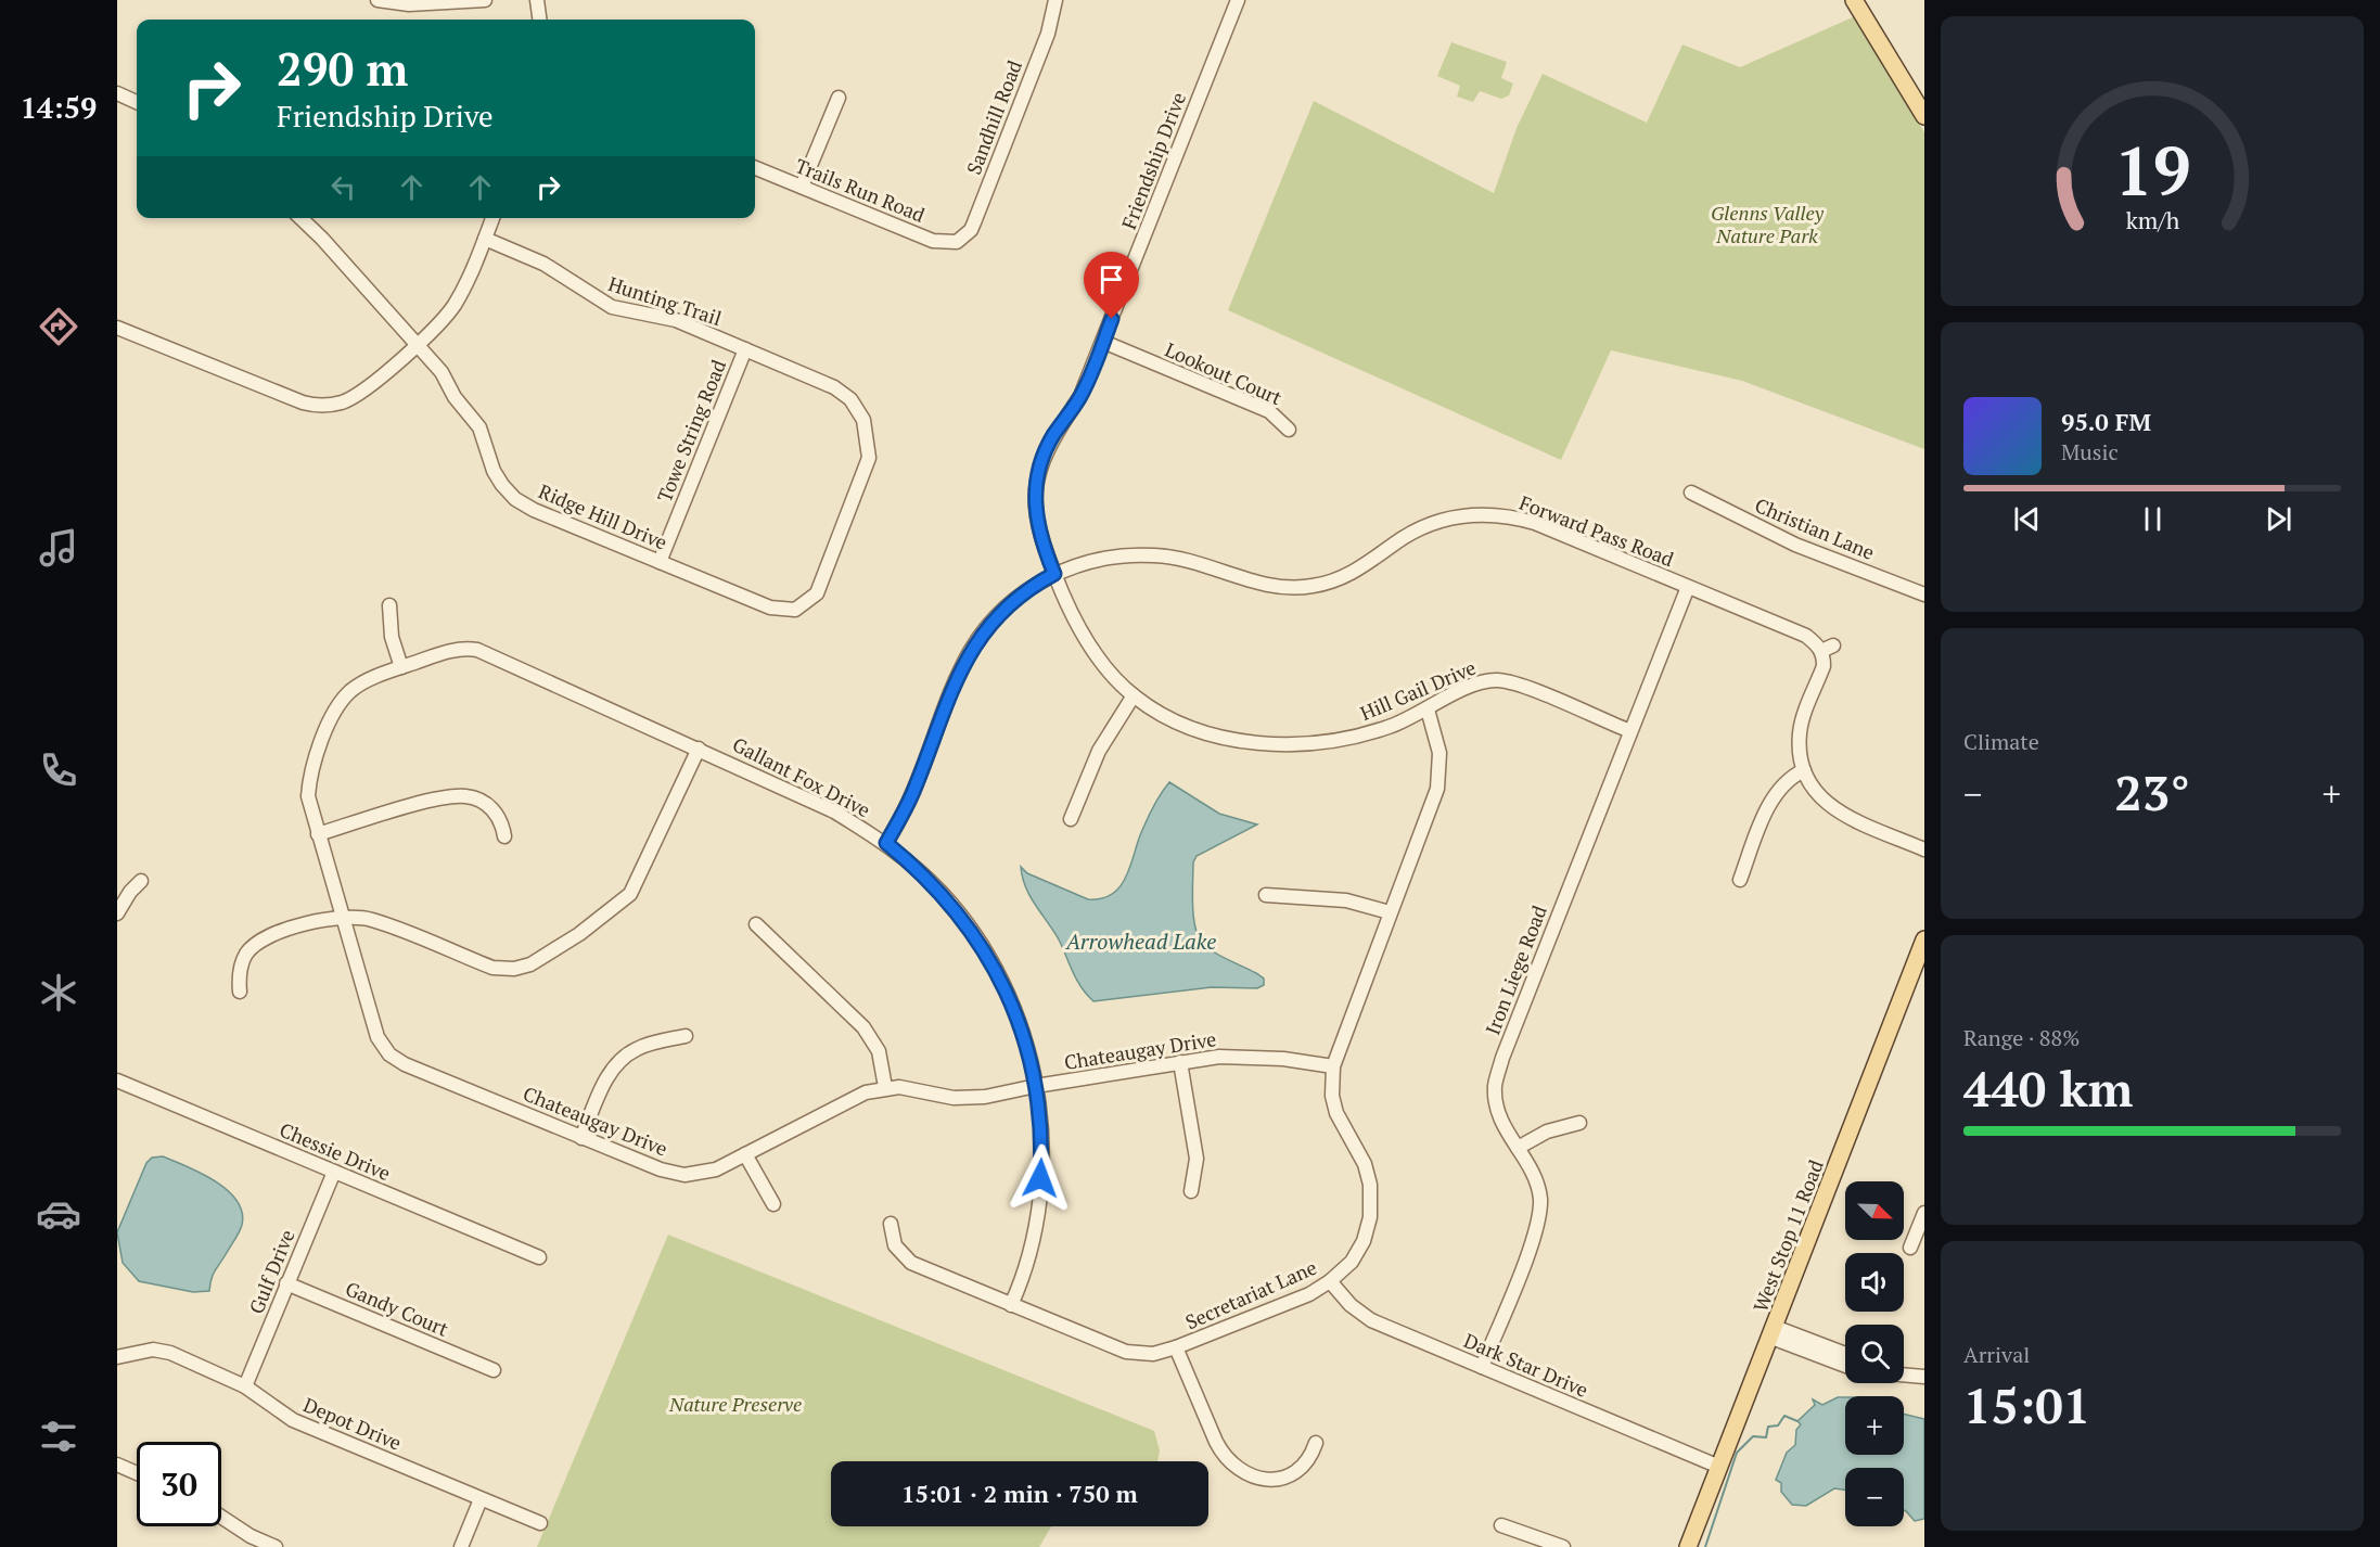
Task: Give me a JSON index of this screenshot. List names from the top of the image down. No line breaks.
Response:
{"streets":{"main road":["West Stop 11 Road"],"street":["Sandhill Road","Friendship Drive","Trails Run Road","Hunting Trail","Lookout Court","Towe String Road","Ridge Hill Drive","Christian Lane","Forward Pass Road","Hill Gail Drive","Gallant Fox Drive","Iron Liege Road","Chateaugay Drive","Chessie Drive","Gulf Drive","Secretariat Lane","Gandy Court","Dark Star Drive","Depot Drive"]},"crossings":[["Sandhill Road","Trails Run Road"],["Friendship Drive","Lookout Court"],["Friendship Drive","Forward Pass Road"],["Friendship Drive","Hill Gail Drive"],["Hunting Trail","Towe String Road"],["Hunting Trail","Ridge Hill Drive"],["Towe String Road","Ridge Hill Drive"],["Forward Pass Road","Hill Gail Drive"],["Forward Pass Road","Iron Liege Road"],["Hill Gail Drive","Iron Liege Road"],["Hill Gail Drive","Secretariat Lane"],["Gallant Fox Drive","Chateaugay Drive"],["Gallant Fox Drive","Secretariat Lane"],["Iron Liege Road","Dark Star Drive"],["Chateaugay Drive","Secretariat Lane"],["Chessie Drive","Gulf Drive"],["West Stop 11 Road","Dark Star Drive"],["Gulf Drive","Gandy Court"],["Gulf Drive","Depot Drive"],["Secretariat Lane","Dark Star Drive"]],"water":["Arrowhead Lake"],"parks":["Glenns Valley Nature Park","Nature Preserve"],"north":"bottom right","page":{"tabs":"14:59","turn":["290 m","Friendship Drive"],"song":["95.0 FM","Music"],"tile":["Climate",["Range · 88%","440 km"],["Arrival","15:01"]],"heat":["−","23°","+"],"map_buttons":["+","−"],"limit":"30","trip":"15:01 · 2 min · 750 m","gauge":["19","km/h"]}}
